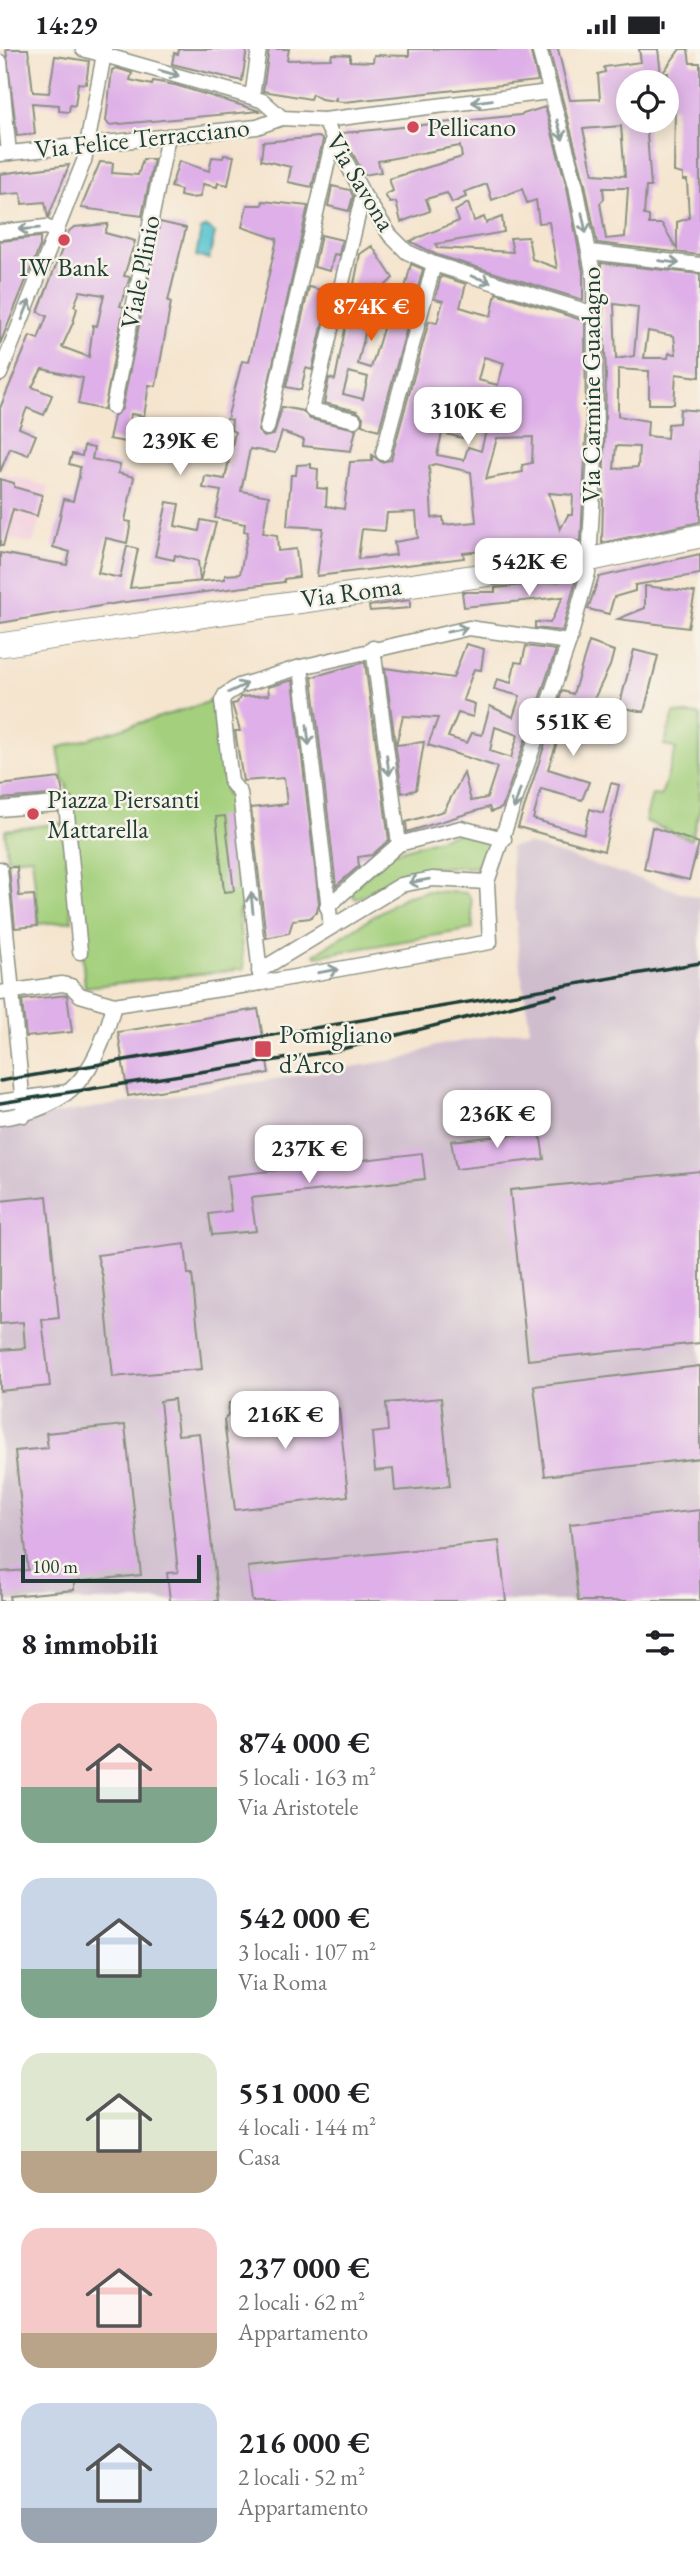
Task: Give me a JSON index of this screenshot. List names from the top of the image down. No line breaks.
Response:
{"streets":{"main road":["Via Roma"],"street":["Via Felice Terracciano","Via Savona","Viale Plinio","Via Carmine Guadagno"]},"crossings":[["Via Felice Terracciano","Via Savona"],["Via Felice Terracciano","Viale Plinio"],["Via Felice Terracciano","Via Carmine Guadagno"],["Via Savona","Via Carmine Guadagno"],["Via Carmine Guadagno","Via Roma"]],"one_way":["Via Savona","Via Carmine Guadagno"],"places":{"other":["Pellicano","IW Bank","Piazza Piersanti Mattarella"],"transit":["Pomigliano d’Arco"]},"scale_bar":"100 m","page":{"status":"14:29","price":["874K €","310K €","239K €","542K €","551K €","236K €","237K €","216K €"],"scale":"100 m","heading":"8 immobili","list":[{"name":"874 000 €","note":"5 locali · 163 m² · Via Aristotele"},{"name":"542 000 €","note":"3 locali · 107 m² · Via Roma"},{"name":"551 000 €","note":"4 locali · 144 m² · Casa"},{"name":"237 000 €","note":"2 locali · 62 m² · Appartamento"},{"name":"216 000 €","note":"2 locali · 52 m² · Appartamento"}]}}
